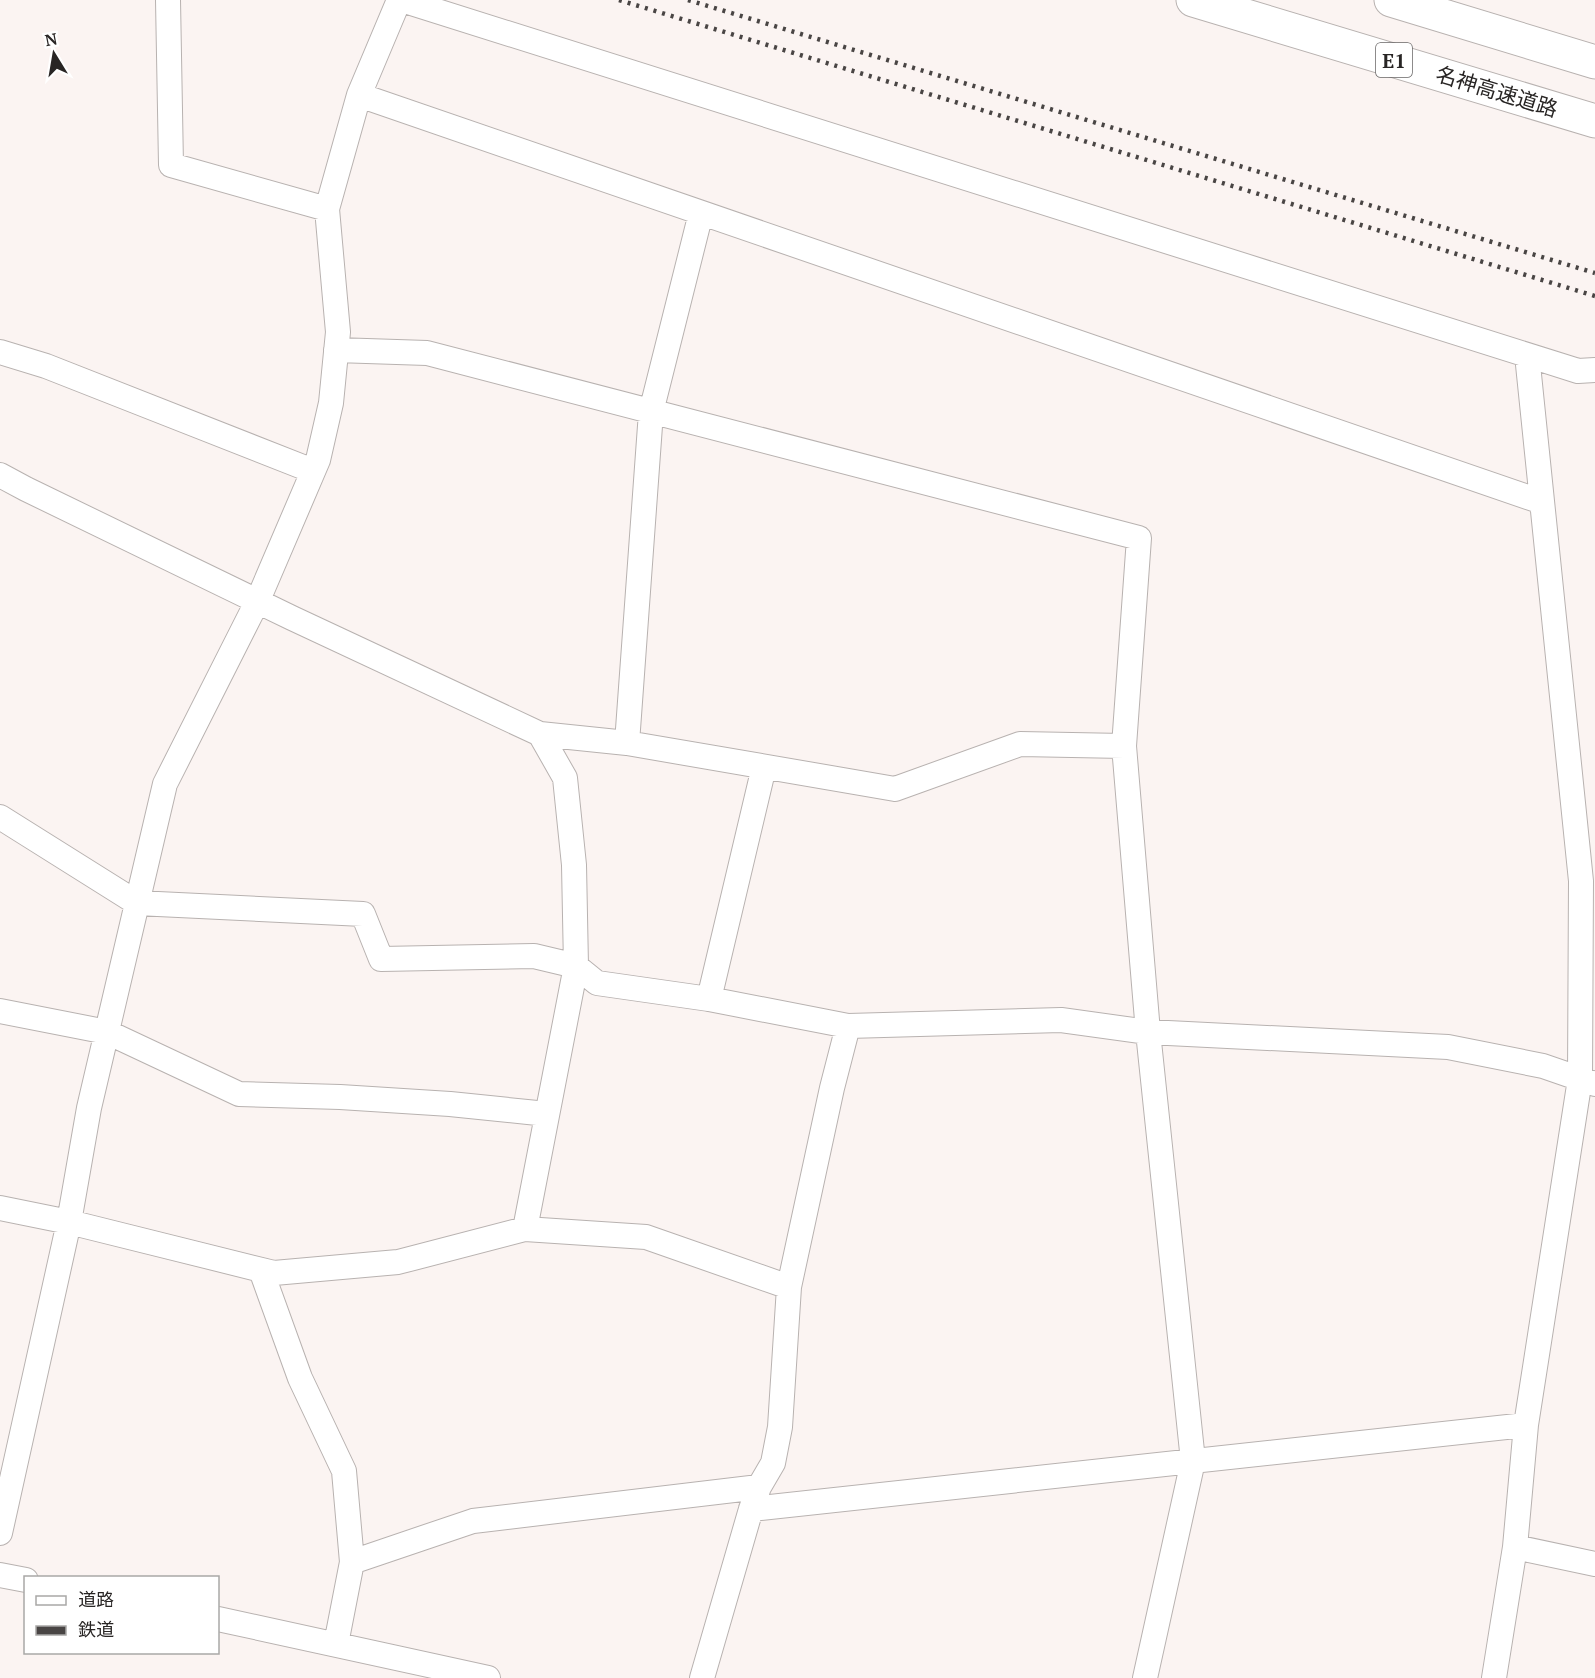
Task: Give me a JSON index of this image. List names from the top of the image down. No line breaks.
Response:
{"streets":{"highway":["E1","名神高速道路"]},"legend":["道路","鉄道"],"north":"top"}
